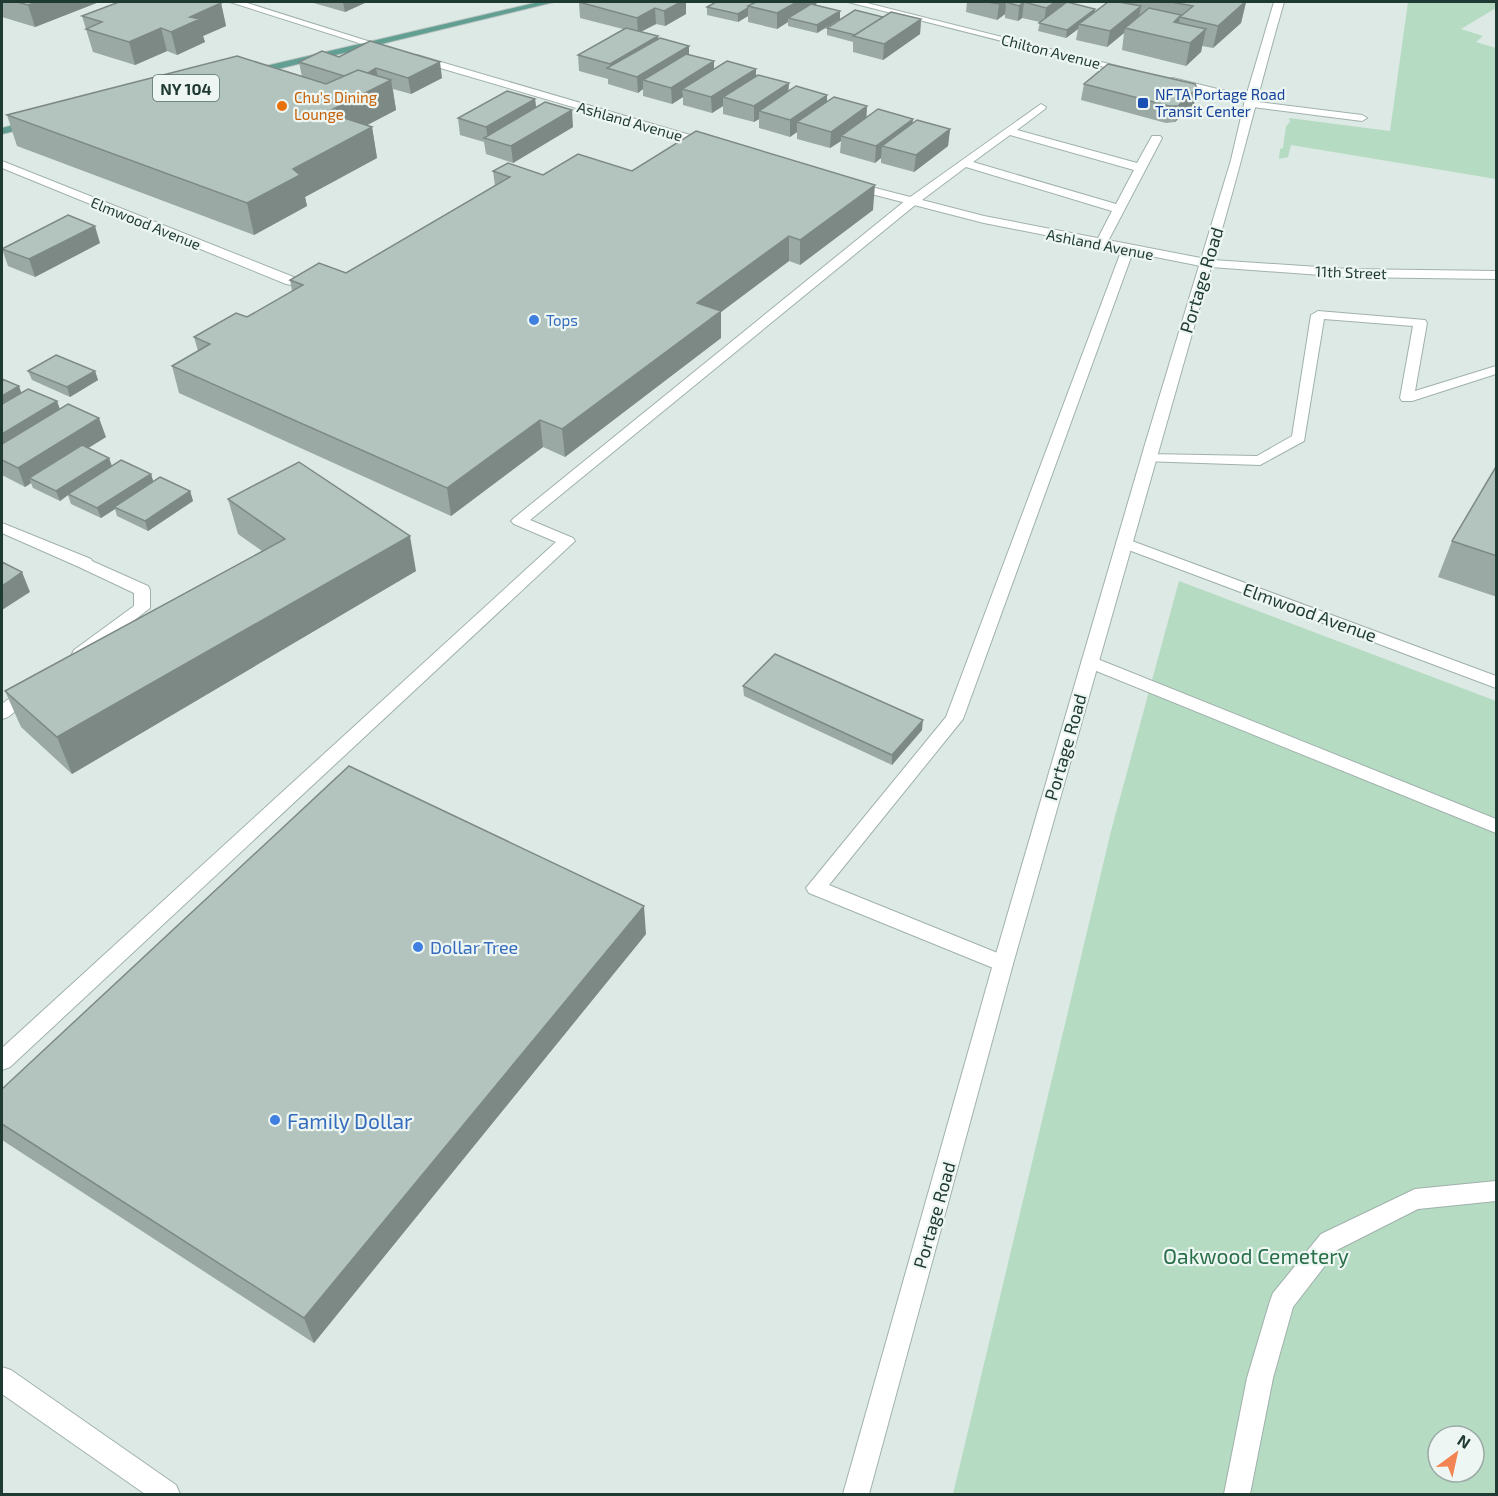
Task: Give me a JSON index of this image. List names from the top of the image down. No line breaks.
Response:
{"streets":{"main road":["NY 104"],"street":["Chilton Avenue","Ashland Avenue","Elmwood Avenue","11th Street","Portage Road"]},"crossings":[["NY 104","Ashland Avenue"],["Ashland Avenue","11th Street"],["Ashland Avenue","Portage Road"],["Elmwood Avenue","Portage Road"],["11th Street","Portage Road"]],"parks":["Oakwood Cemetery"],"places":{"transit":["NFTA Portage Road Transit Center"],"other":["Chu's Dining Lounge","Tops","Dollar Tree","Family Dollar"]},"north":"top right"}
